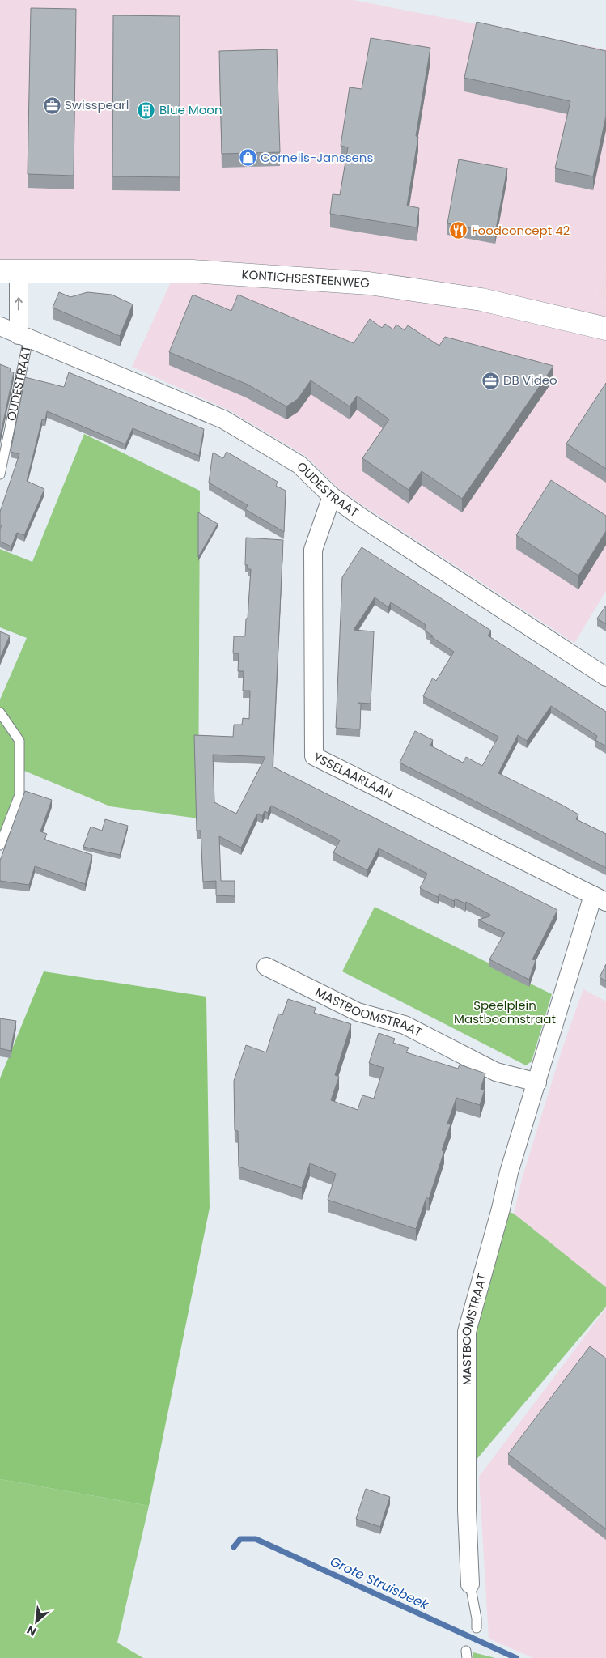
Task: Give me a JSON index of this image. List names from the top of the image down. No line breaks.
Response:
{"streets":{"street":["KONTICHSESTEENWEG","OUDESTRAAT","YSSELAARLAAN","MASTBOOMSTRAAT"]},"crossings":[["KONTICHSESTEENWEG","OUDESTRAAT"],["OUDESTRAAT","YSSELAARLAAN"],["YSSELAARLAAN","MASTBOOMSTRAAT"]],"water":["Grote Struisbeek"],"parks":["Speelplein Mastboomstraat"],"places":{"office":["Swisspearl","DB Video"],"building":["Blue Moon"],"shop":["Cornelis-Janssens"],"restaurant":["Foodconcept 42"]},"north":"bottom left"}
